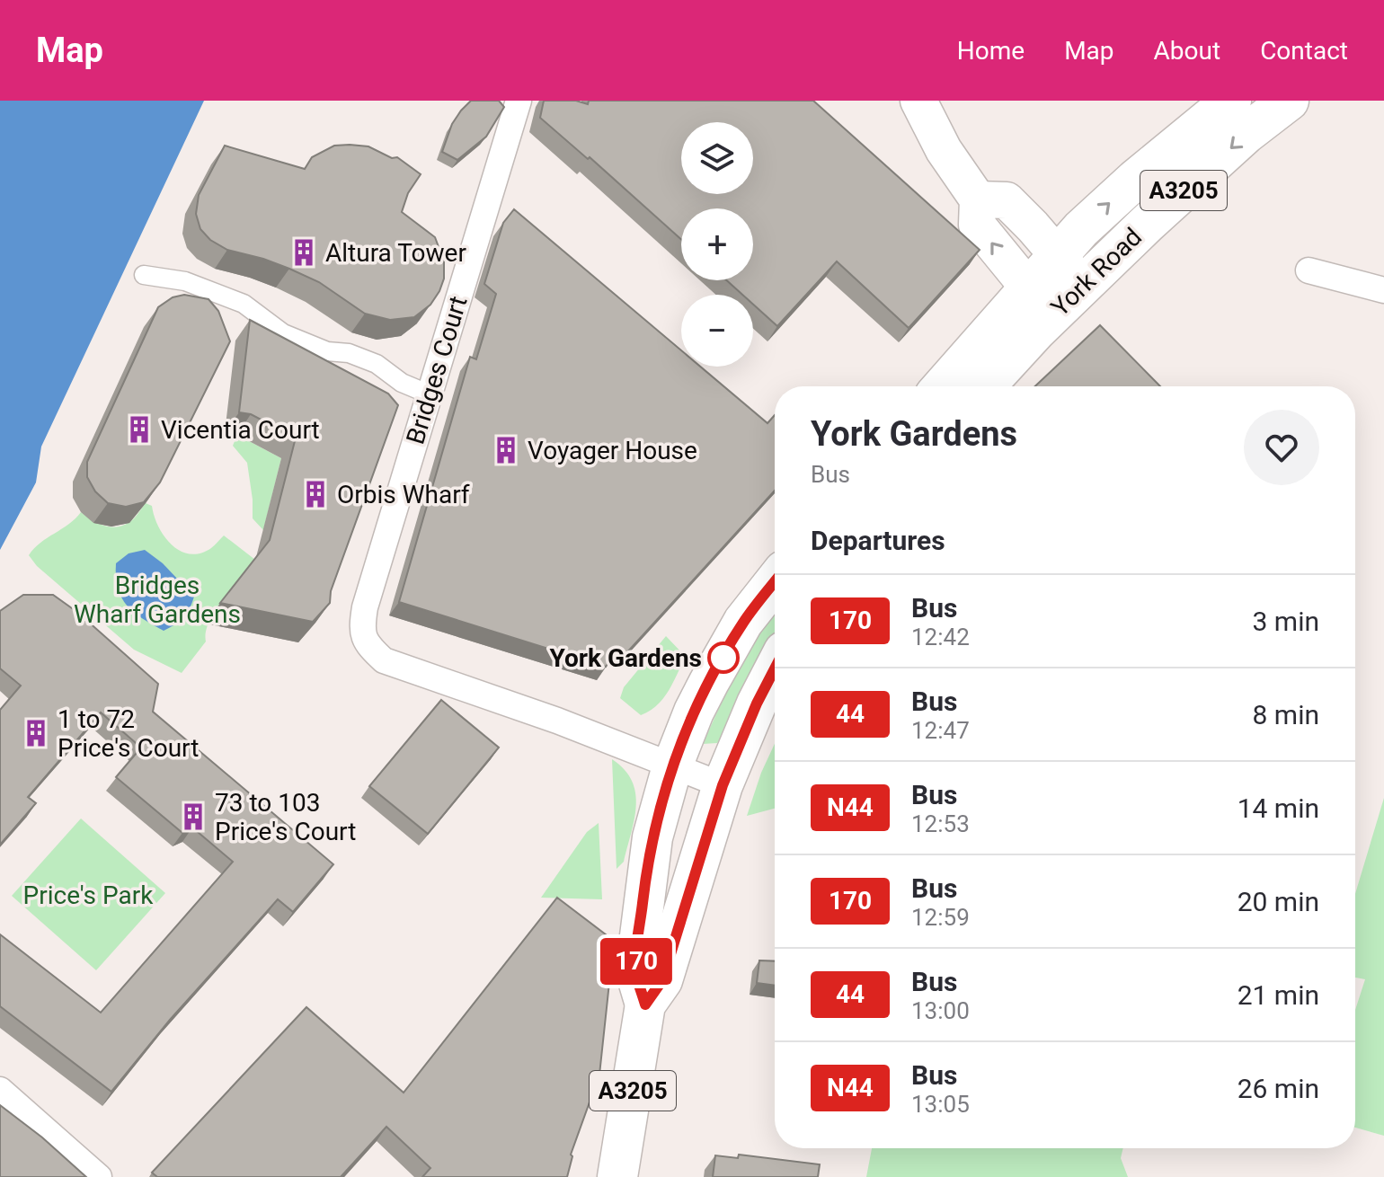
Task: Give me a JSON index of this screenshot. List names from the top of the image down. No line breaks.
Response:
{"streets":{"highway":["A3205","York Road"],"street":["Bridges Court"]},"crossings":[["A3205","Bridges Court"]],"parks":["Bridges Wharf Gardens","Price's Park"],"places":{"building":["Altura Tower","Vicentia Court","Voyager House","Orbis Wharf","1 to 72 Price's Court","73 to 103 Price's Court"],"other":["York Gardens"]},"lines":["bus line 170"],"page":{"header":"Map","nav":["Home","Map","About","Contact"],"on_map":"170","map_buttons":["+","−"],"heading":[["York Gardens","Bus"],"Departures"],"list":[{"mark":"170","name":"Bus","note":"12:42","value":"3 min"},{"mark":"44","name":"Bus","note":"12:47","value":"8 min"},{"mark":"N44","name":"Bus","note":"12:53","value":"14 min"},{"mark":"170","name":"Bus","note":"12:59","value":"20 min"},{"mark":"44","name":"Bus","note":"13:00","value":"21 min"},{"mark":"N44","name":"Bus","note":"13:05","value":"26 min"}]}}
